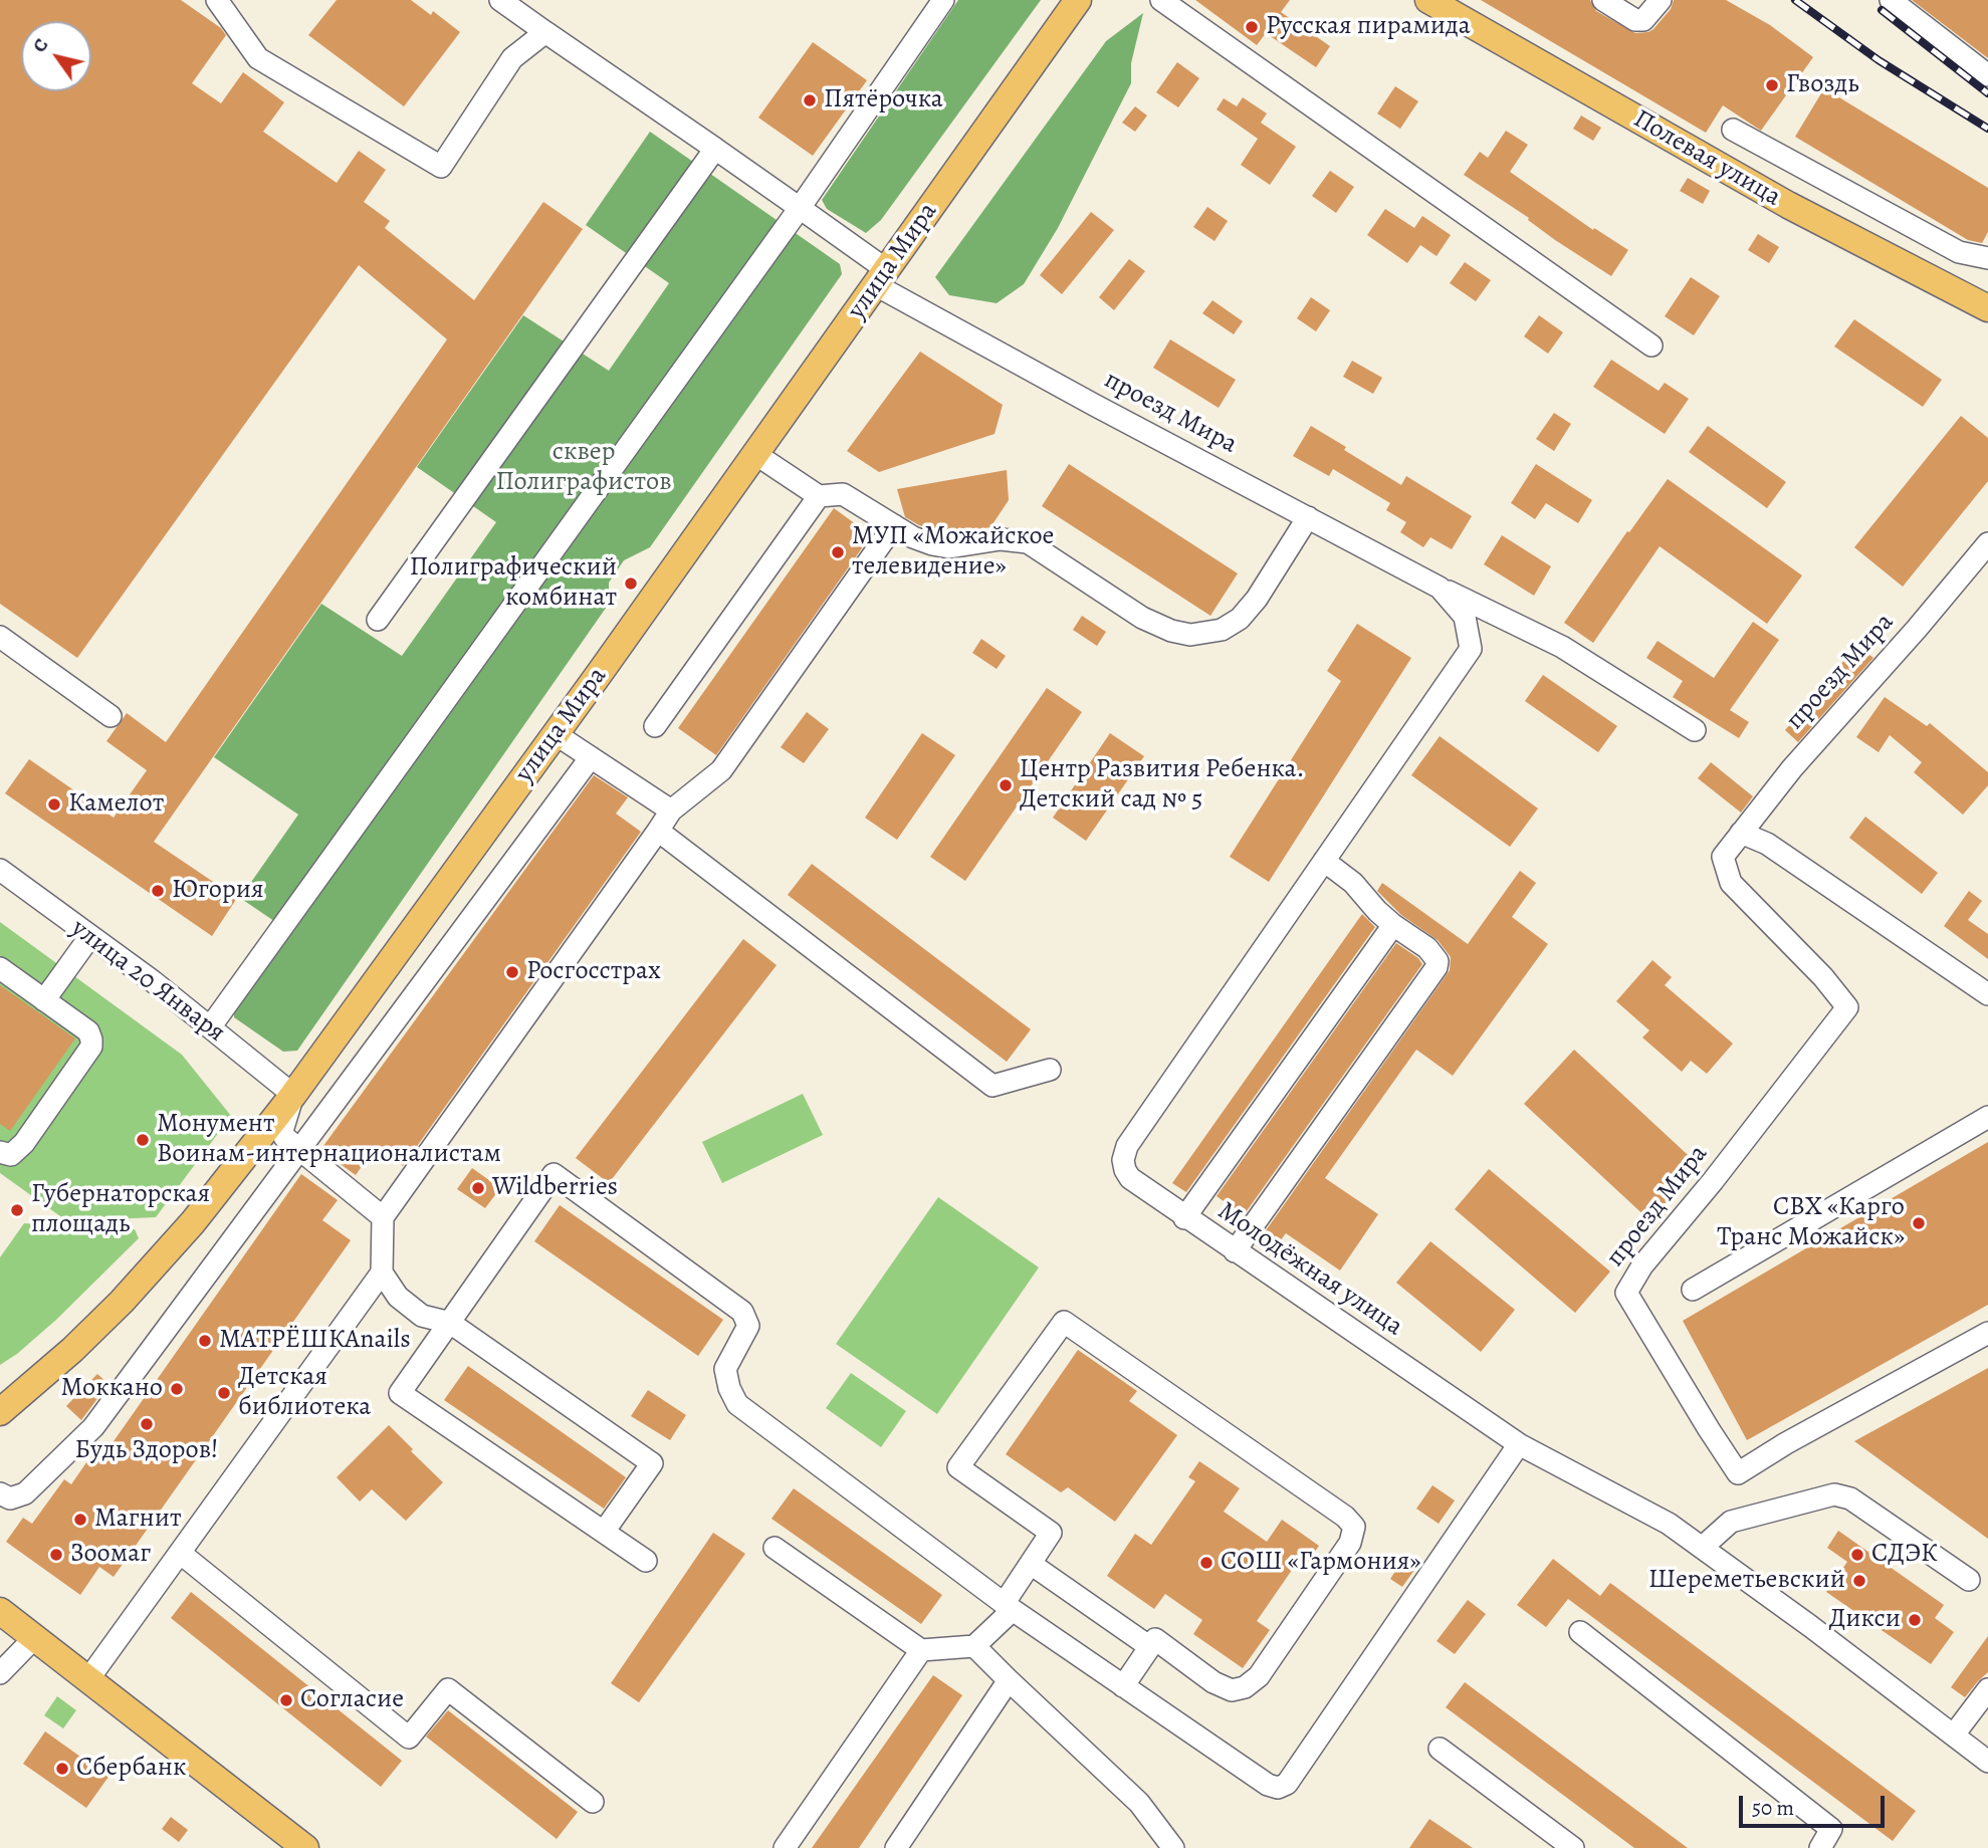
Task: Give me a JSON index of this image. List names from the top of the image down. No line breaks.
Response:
{"streets":{"main road":["Полевая улица","улица Мира"],"street":["проезд Мира","улица 20 Января","Молодёжная улица"]},"crossings":[["улица Мира","проезд Мира"],["улица Мира","улица 20 Января"],["проезд Мира","Молодёжная улица"]],"parks":["сквер Полиграфистов"],"places":["Русская пирамида","Гвоздь","Пятёрочка","МУП «Можайское телевидение»","Полиграфический комбинат","Центр Развития Ребенка. Детский сад № 5","Камелот","Югория","Росгосстрах","Монумент Воинам-интернационалистам","Wildberries","Губернаторская площадь","СВХ «Карго Транс Можайск»","МAТРЁШКАnails","Моккано","Детская библиотека","Будь Здоров!","Магнит","Зоомаг","СДЭК","СОШ «Гармония»","Шереметьевский","Дикси","Согласие","Сбербанк"],"scale_bar":"50 m","north":"top left"}
